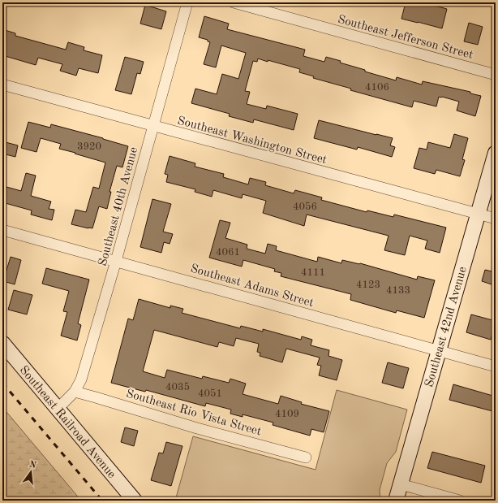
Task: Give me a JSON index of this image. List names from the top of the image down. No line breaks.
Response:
{"streets":{"street":["Southeast Jefferson Street","Southeast Washington Street","Southeast 40th Avenue","Southeast Adams Street","Southeast 42nd Avenue","Southeast Rio Vista Street","Southeast Railroad Avenue"]},"crossings":[["Southeast Washington Street","Southeast 40th Avenue"],["Southeast Washington Street","Southeast 42nd Avenue"],["Southeast 40th Avenue","Southeast Adams Street"],["Southeast 40th Avenue","Southeast Rio Vista Street"],["Southeast 40th Avenue","Southeast Railroad Avenue"],["Southeast Adams Street","Southeast 42nd Avenue"]],"house_numbers":["4106","3920","4056","4061","4111","4123","4133","4035","4051","4109"],"north":"top"}
